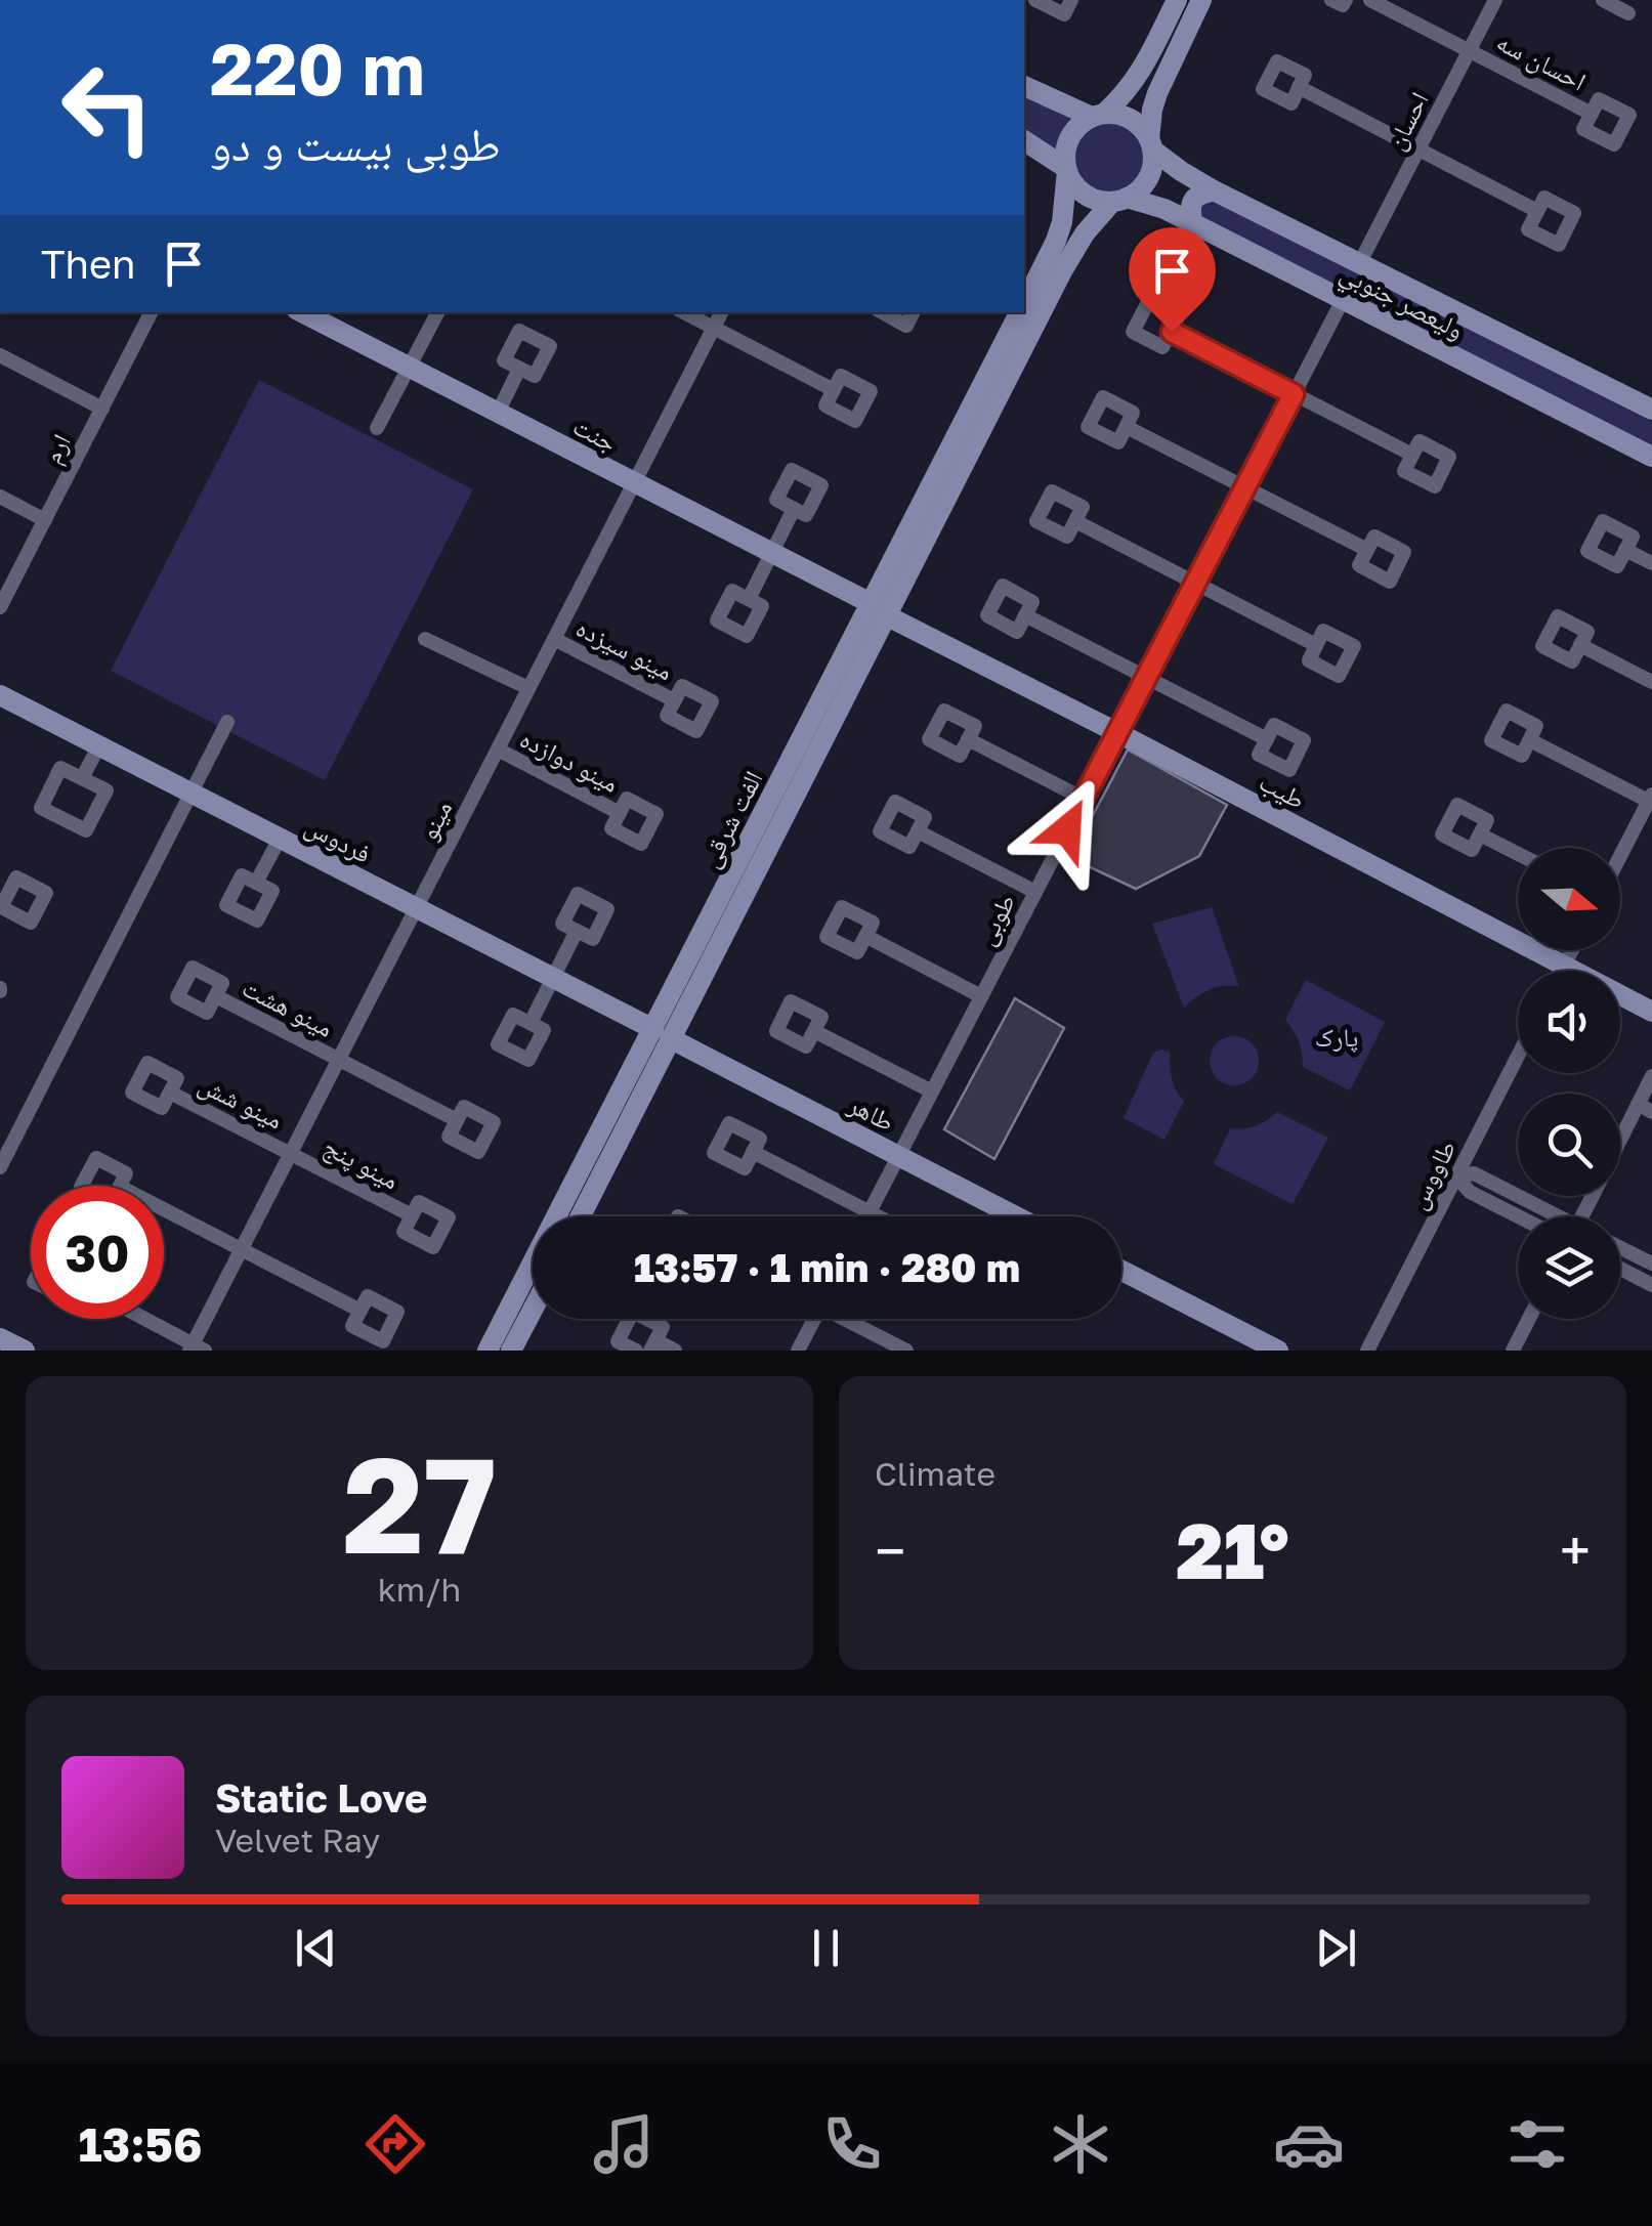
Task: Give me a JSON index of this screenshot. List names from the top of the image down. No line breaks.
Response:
{"streets":{"main road":["وليعصر جنوبي","جنت","طیب","الفت شرقی","فردوس","طاهر"],"street":["احسان سه","احسان","ارم","مینو سیزده","مینو دوازده","مینو","طوبی","مینو هشت","مینو شش","مینو پنج","طاووس"]},"crossings":[["احسان سه","احسان"],["احسان","وليعصر جنوبي"],["وليعصر جنوبي","الفت شرقی"],["وليعصر جنوبي","طوبی"],["جنت","طیب"],["جنت","الفت شرقی"],["جنت","مینو"],["مینو سیزده","مینو"],["مینو دوازده","مینو"],["طیب","الفت شرقی"],["طیب","طوبی"],["الفت شرقی","فردوس"],["الفت شرقی","طاهر"],["مینو","فردوس"],["مینو","مینو هشت"],["مینو","مینو شش"],["مینو","مینو پنج"],["فردوس","طاهر"],["طوبی","طاهر"],["مینو شش","مینو پنج"]],"parks":["پارک"],"north":"right","page":{"turn":["220 m","طوبی بیست و دو"],"then":"Then","limit":"30","trip":"13:57 · 1 min · 280 m","tile":[["27","km/h"],"Climate"],"heat":["−","21°","+"],"song":["Static Love","Velvet Ray"],"tabs":"13:56"}}
